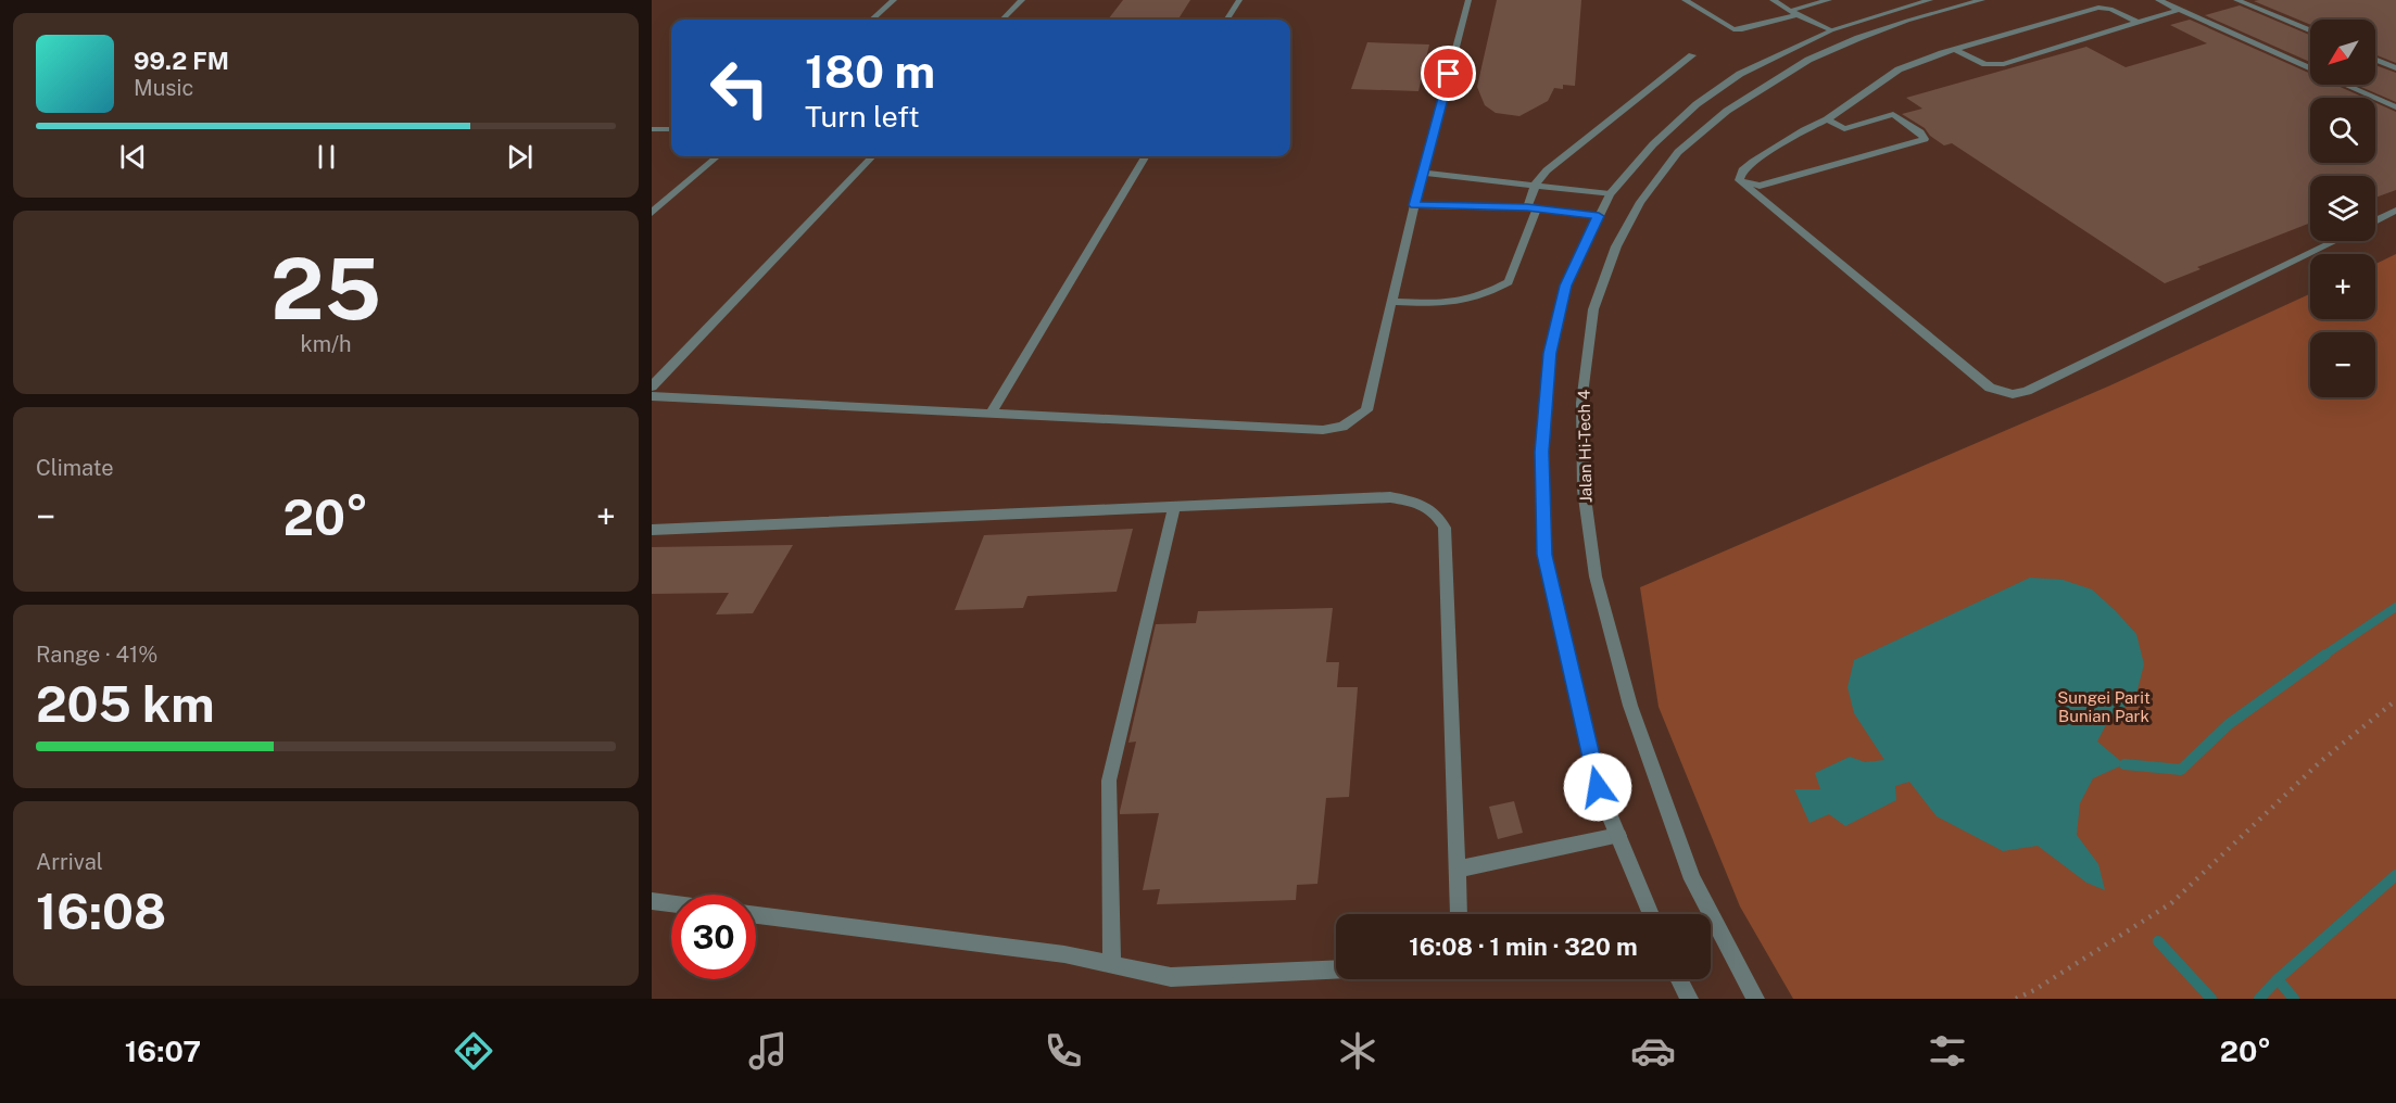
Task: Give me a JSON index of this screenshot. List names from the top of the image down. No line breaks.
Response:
{"streets":{"street":["Jalan Hi-Tech 4"]},"parks":["Sungei Parit Bunian Park"],"north":"bottom left","page":{"map_buttons":["+","−"],"turn":["180 m","Turn left"],"song":["99.2 FM","Music"],"tile":[["25","km/h"],"Climate",["Range · 41%","205 km"],["Arrival","16:08"]],"heat":["−","20°","+"],"limit":"30","trip":"16:08 · 1 min · 320 m","tabs":["16:07","20°"]}}
